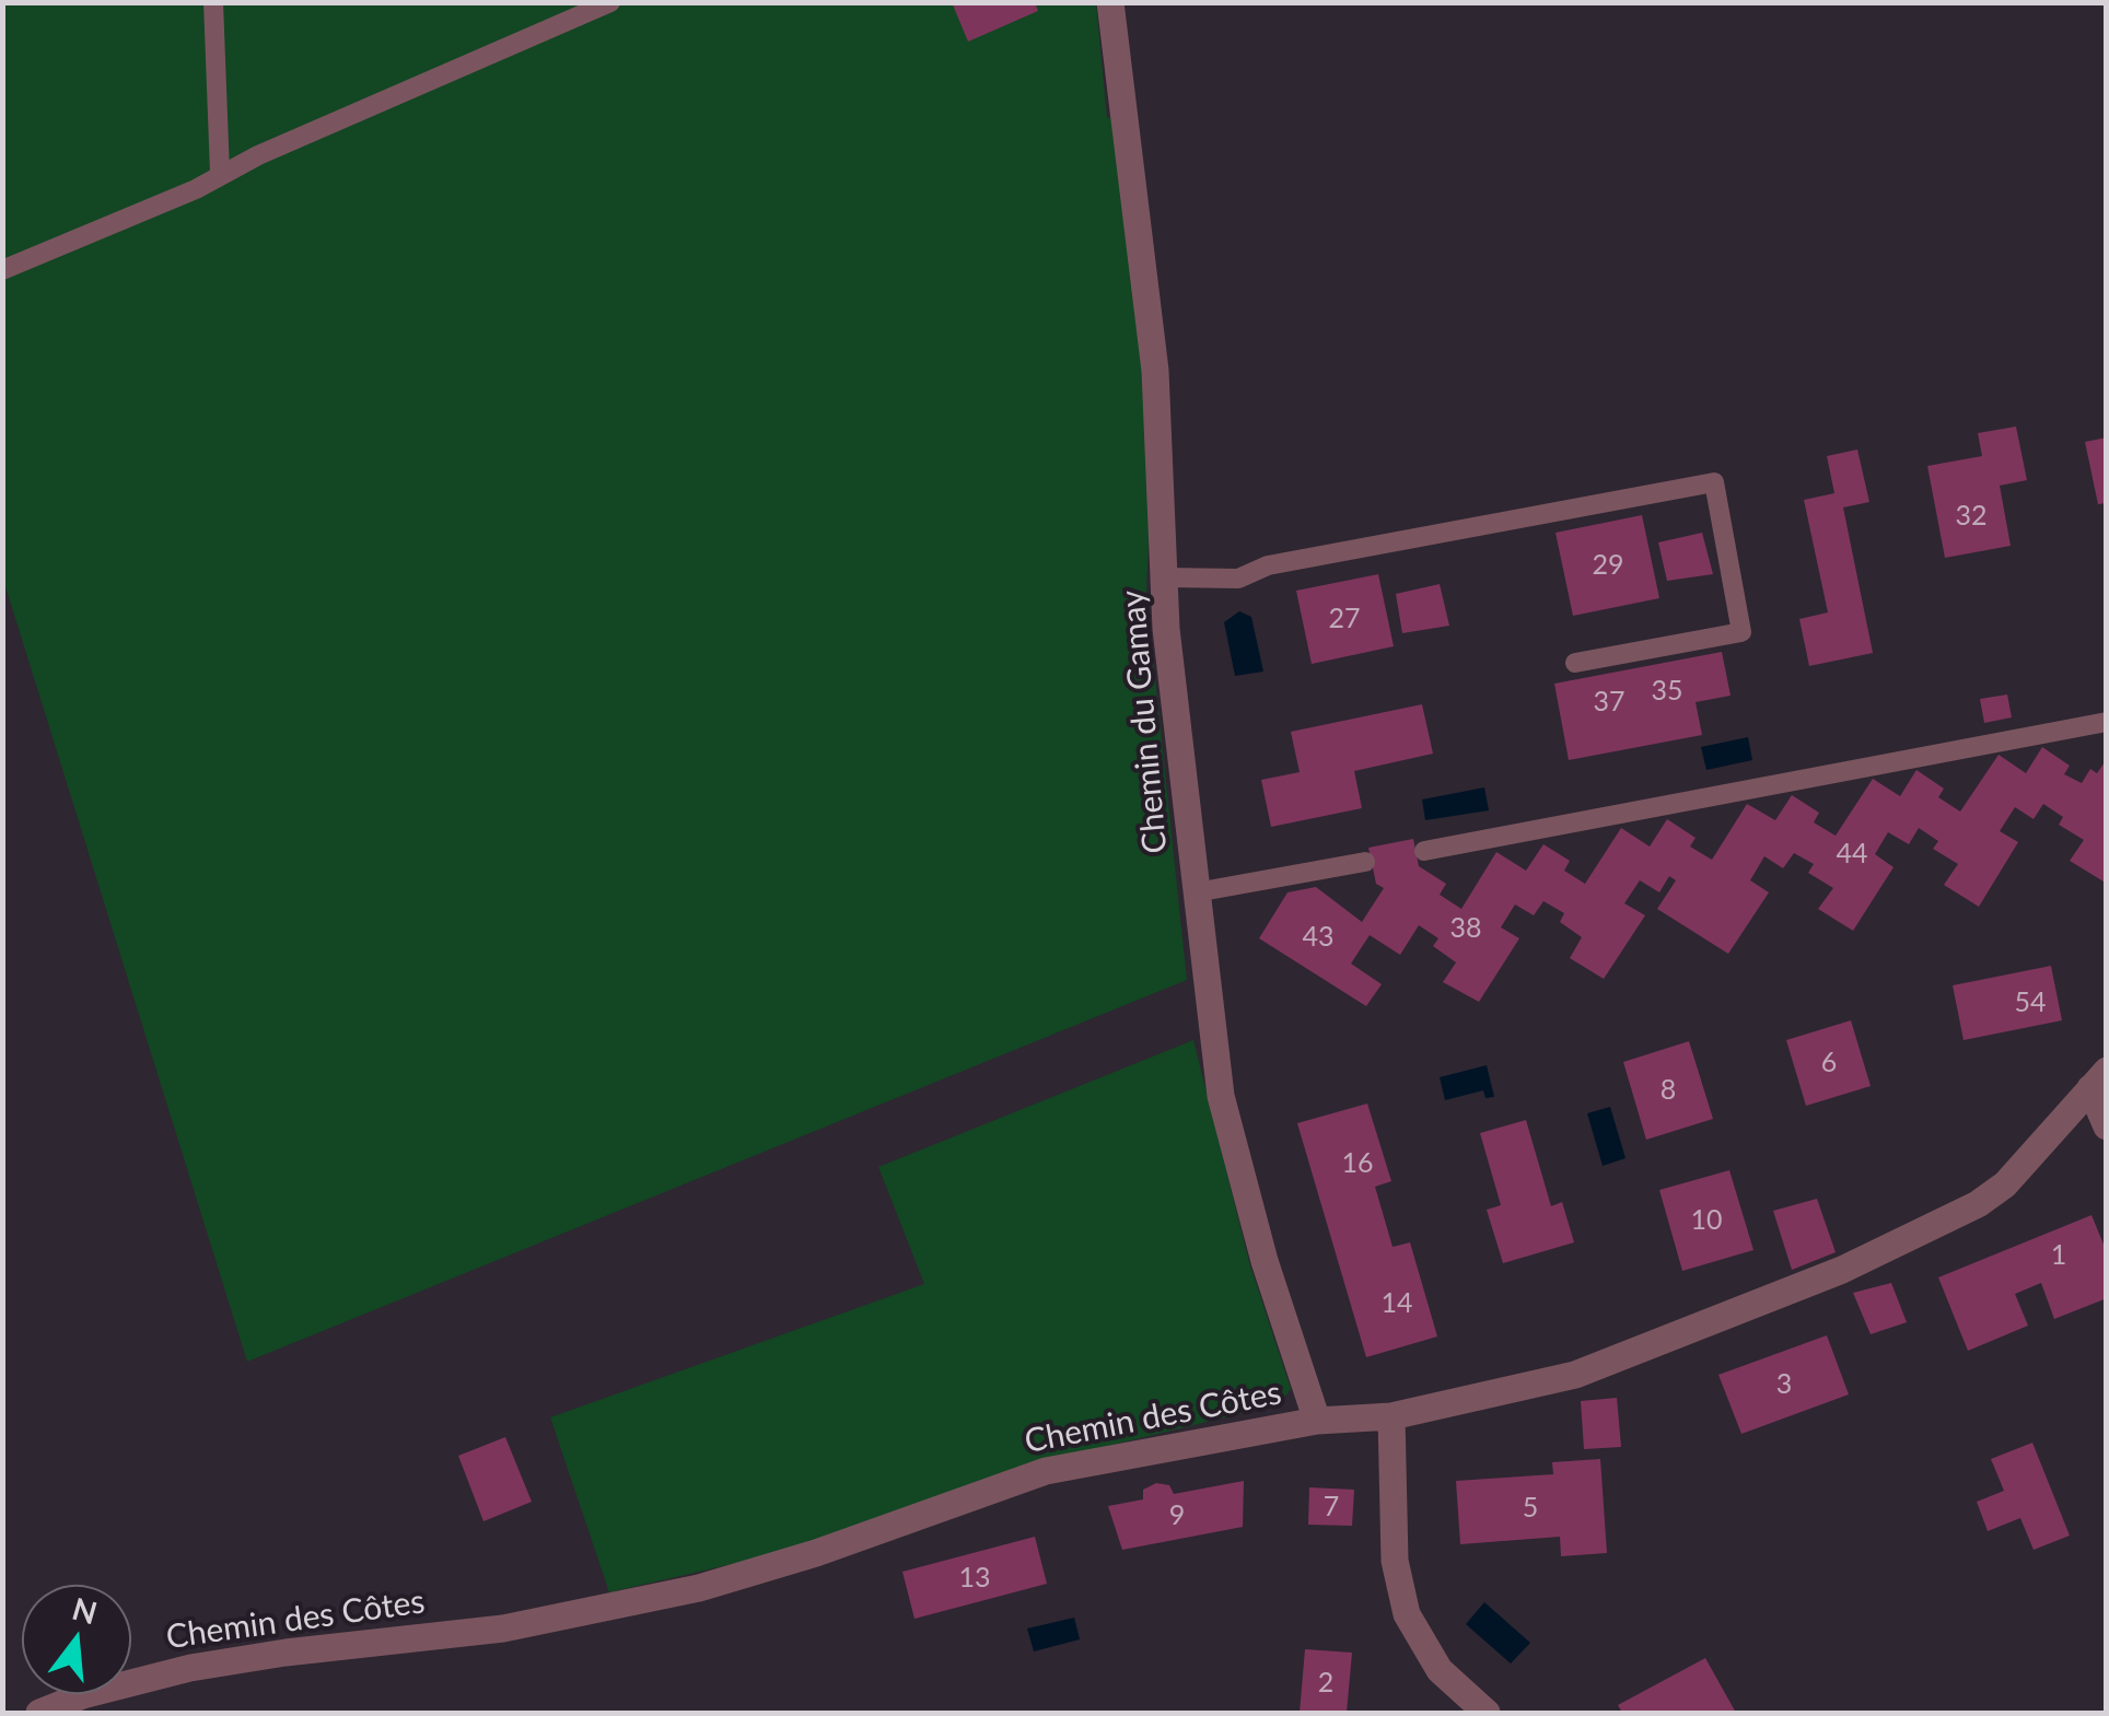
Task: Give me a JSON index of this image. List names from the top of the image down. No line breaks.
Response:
{"streets":{"street":["Chemin du Gamay","Chemin des Côtes"]},"crossings":[["Chemin du Gamay","Chemin des Côtes"]],"house_numbers":["32","29","27","35","37","44","38","43","54","6","8","16","10","1","14","3","7","5","9","13","2"],"north":"top"}
